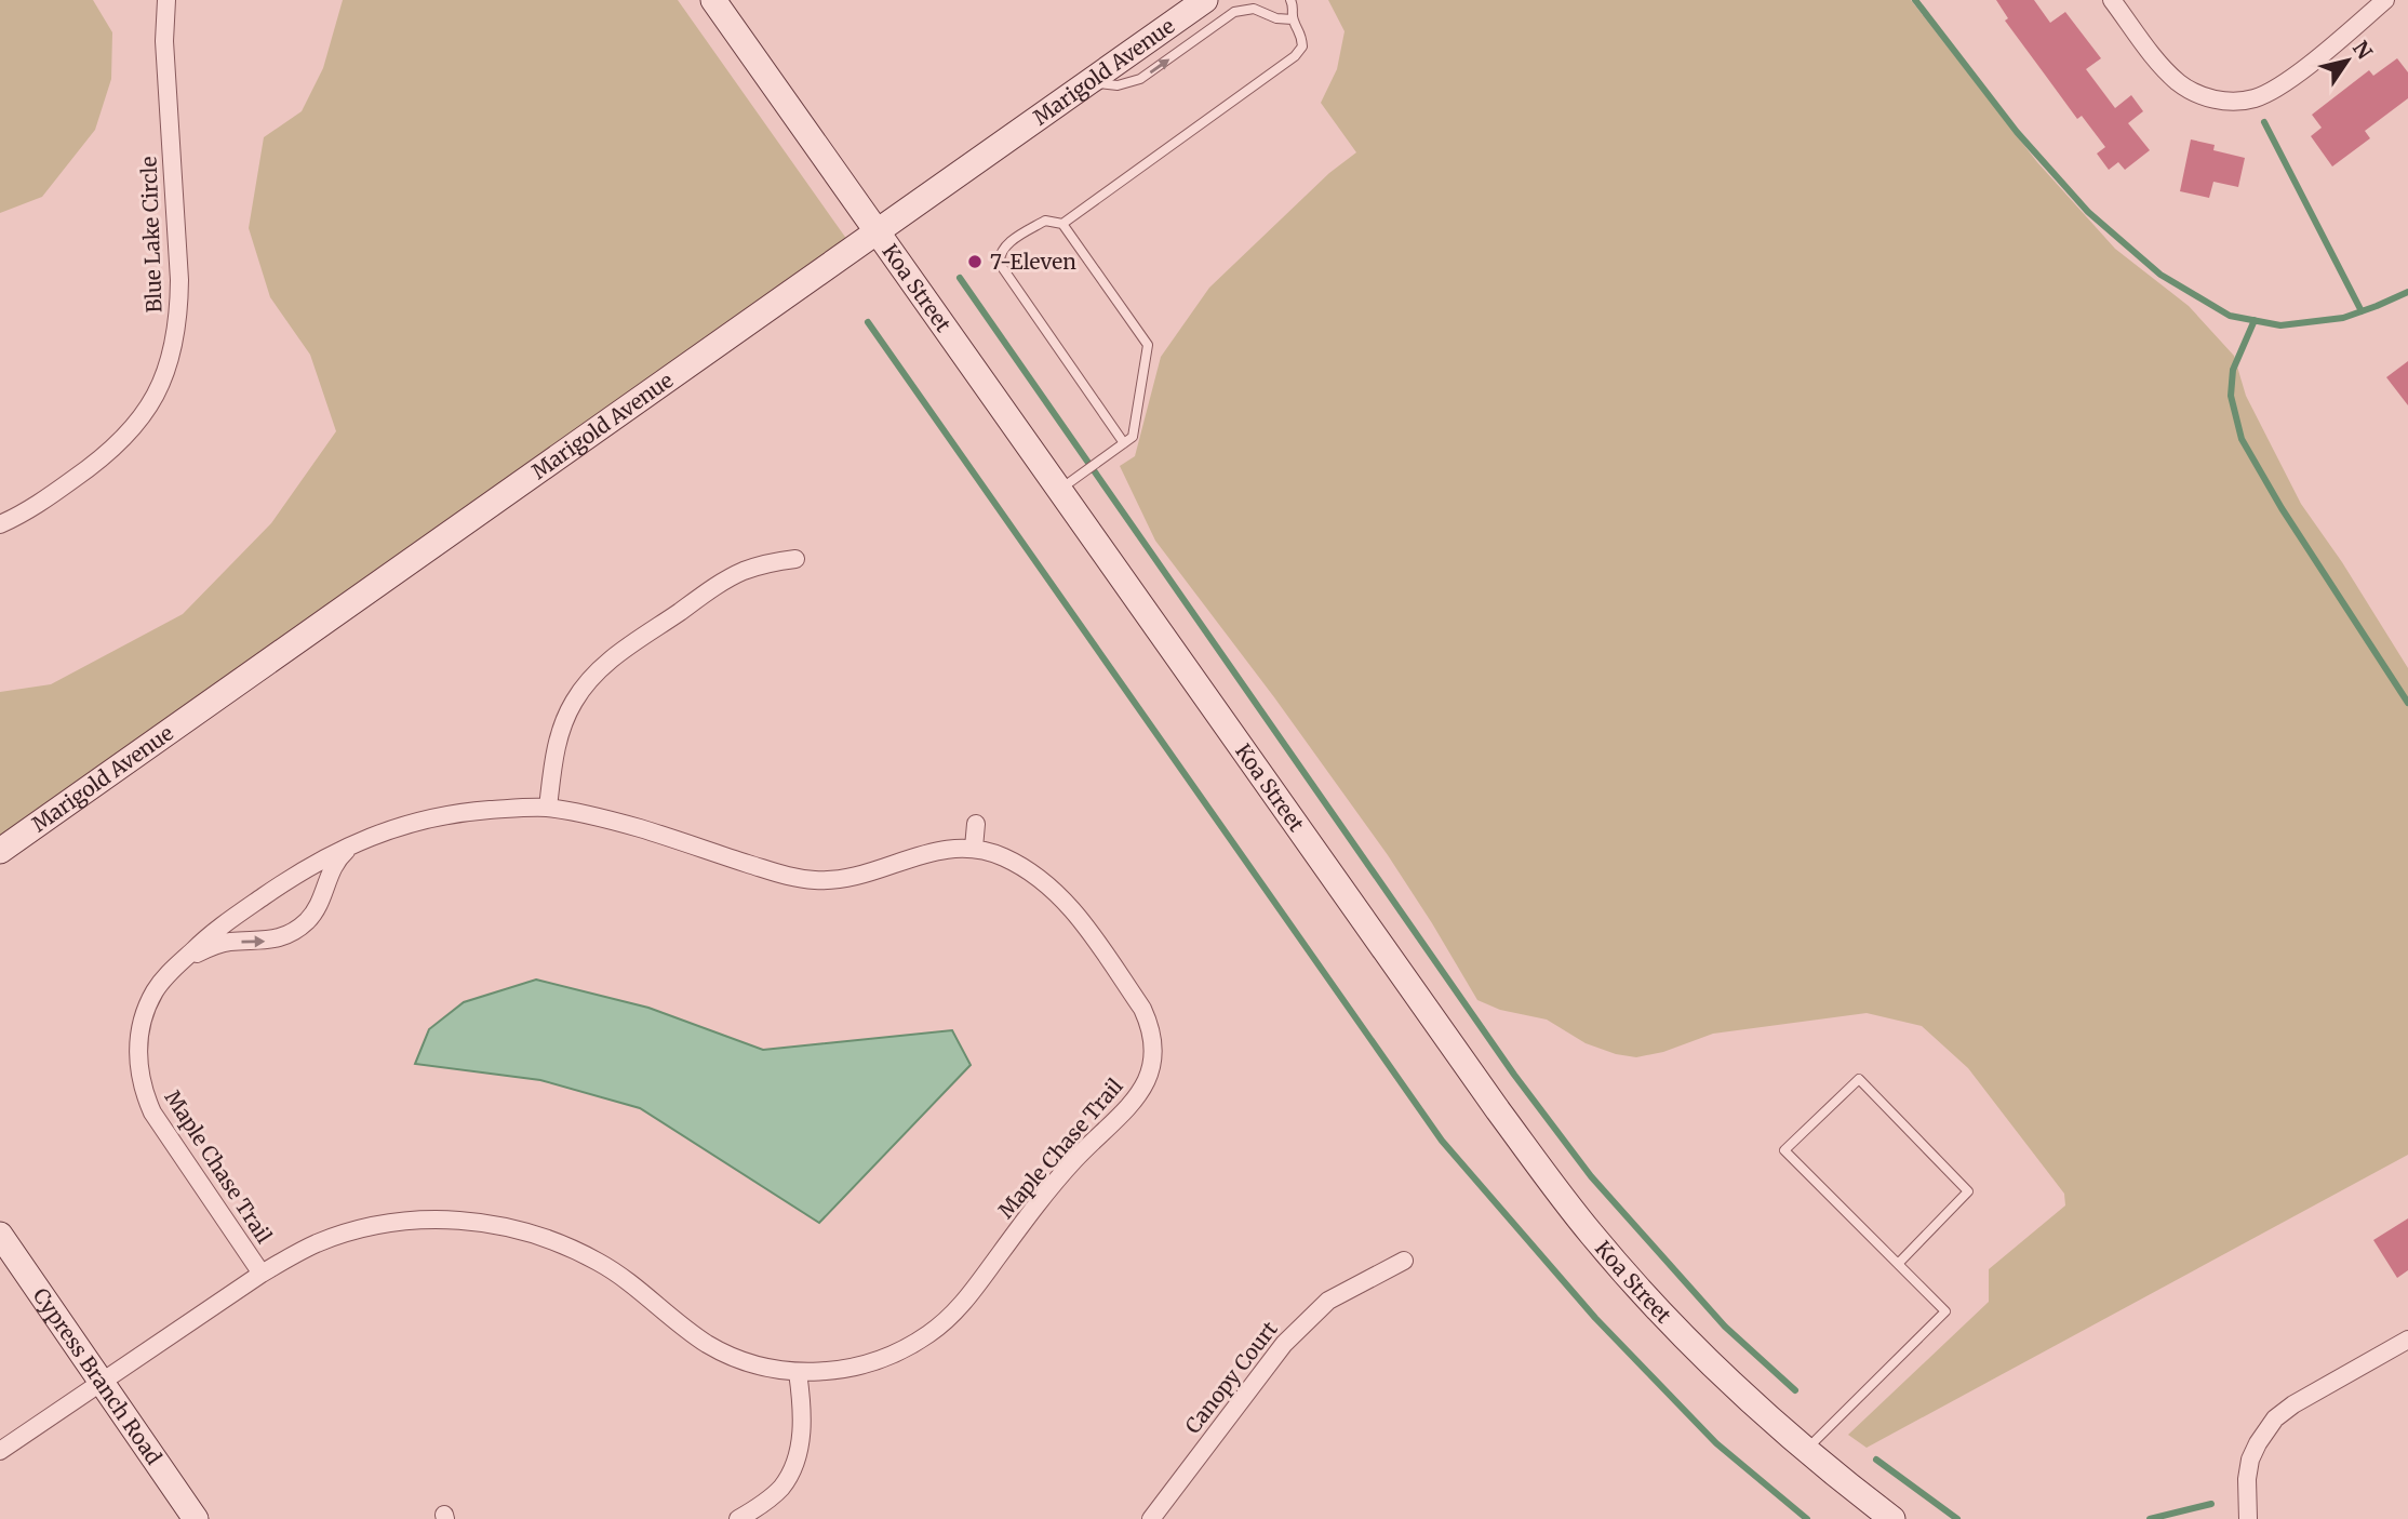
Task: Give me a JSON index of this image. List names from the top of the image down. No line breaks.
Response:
{"streets":{"main road":["Marigold Avenue","Koa Street","Cypress Branch Road"],"street":["Blue Lake Circle","Maple Chase Trail","Canopy Court"]},"crossings":[["Marigold Avenue","Koa Street"],["Maple Chase Trail","Cypress Branch Road"]],"places":["7-Eleven"],"north":"top right"}
